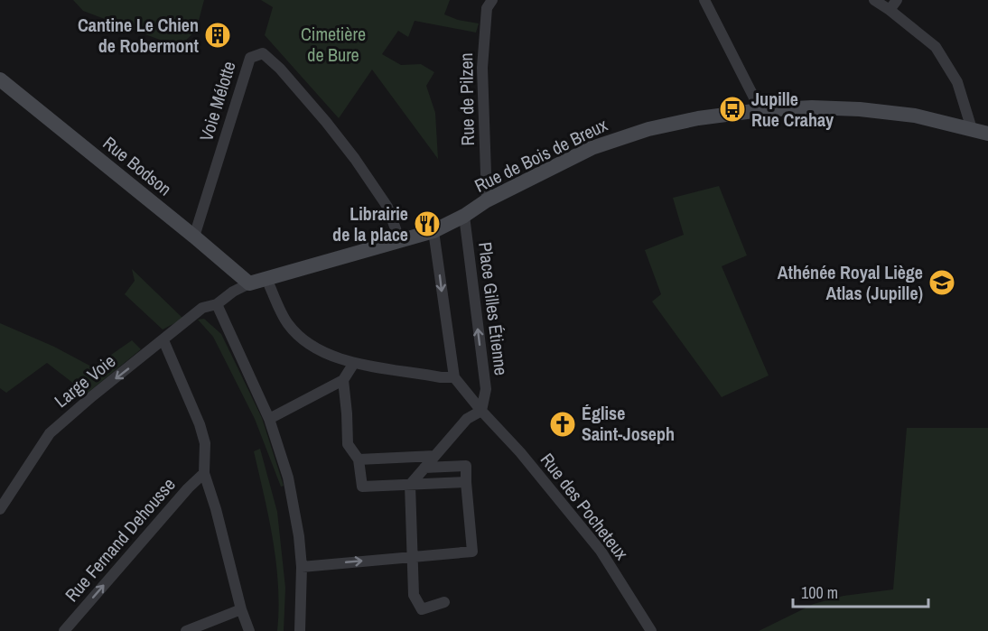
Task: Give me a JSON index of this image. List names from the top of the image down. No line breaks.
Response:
{"streets":{"street":["Rue de Pilzen","Voie Mélotte","Rue de Bois de Breux","Rue Bodson","Place Gilles Étienne","Large Voie","Rue des Pocheteux","Rue Fernand Dehousse"]},"crossings":[["Rue de Pilzen","Rue de Bois de Breux"],["Voie Mélotte","Rue de Bois de Breux"],["Voie Mélotte","Rue Bodson"],["Rue de Bois de Breux","Rue Bodson"],["Rue de Bois de Breux","Place Gilles Étienne"],["Rue de Bois de Breux","Large Voie"],["Rue Bodson","Large Voie"],["Place Gilles Étienne","Rue des Pocheteux"]],"one_way":["Large Voie","Rue Fernand Dehousse"],"parks":["Cimetière de Bure"],"places":{"building":["Cantine Le Chien de Robermont"],"bus stop":["Jupille Rue Crahay"],"restaurant":["Librairie de la place"],"school or university":["Athénée Royal Liège Atlas (Jupille)"],"church":["Église Saint-Joseph"]},"scale_bar":"100 m"}
